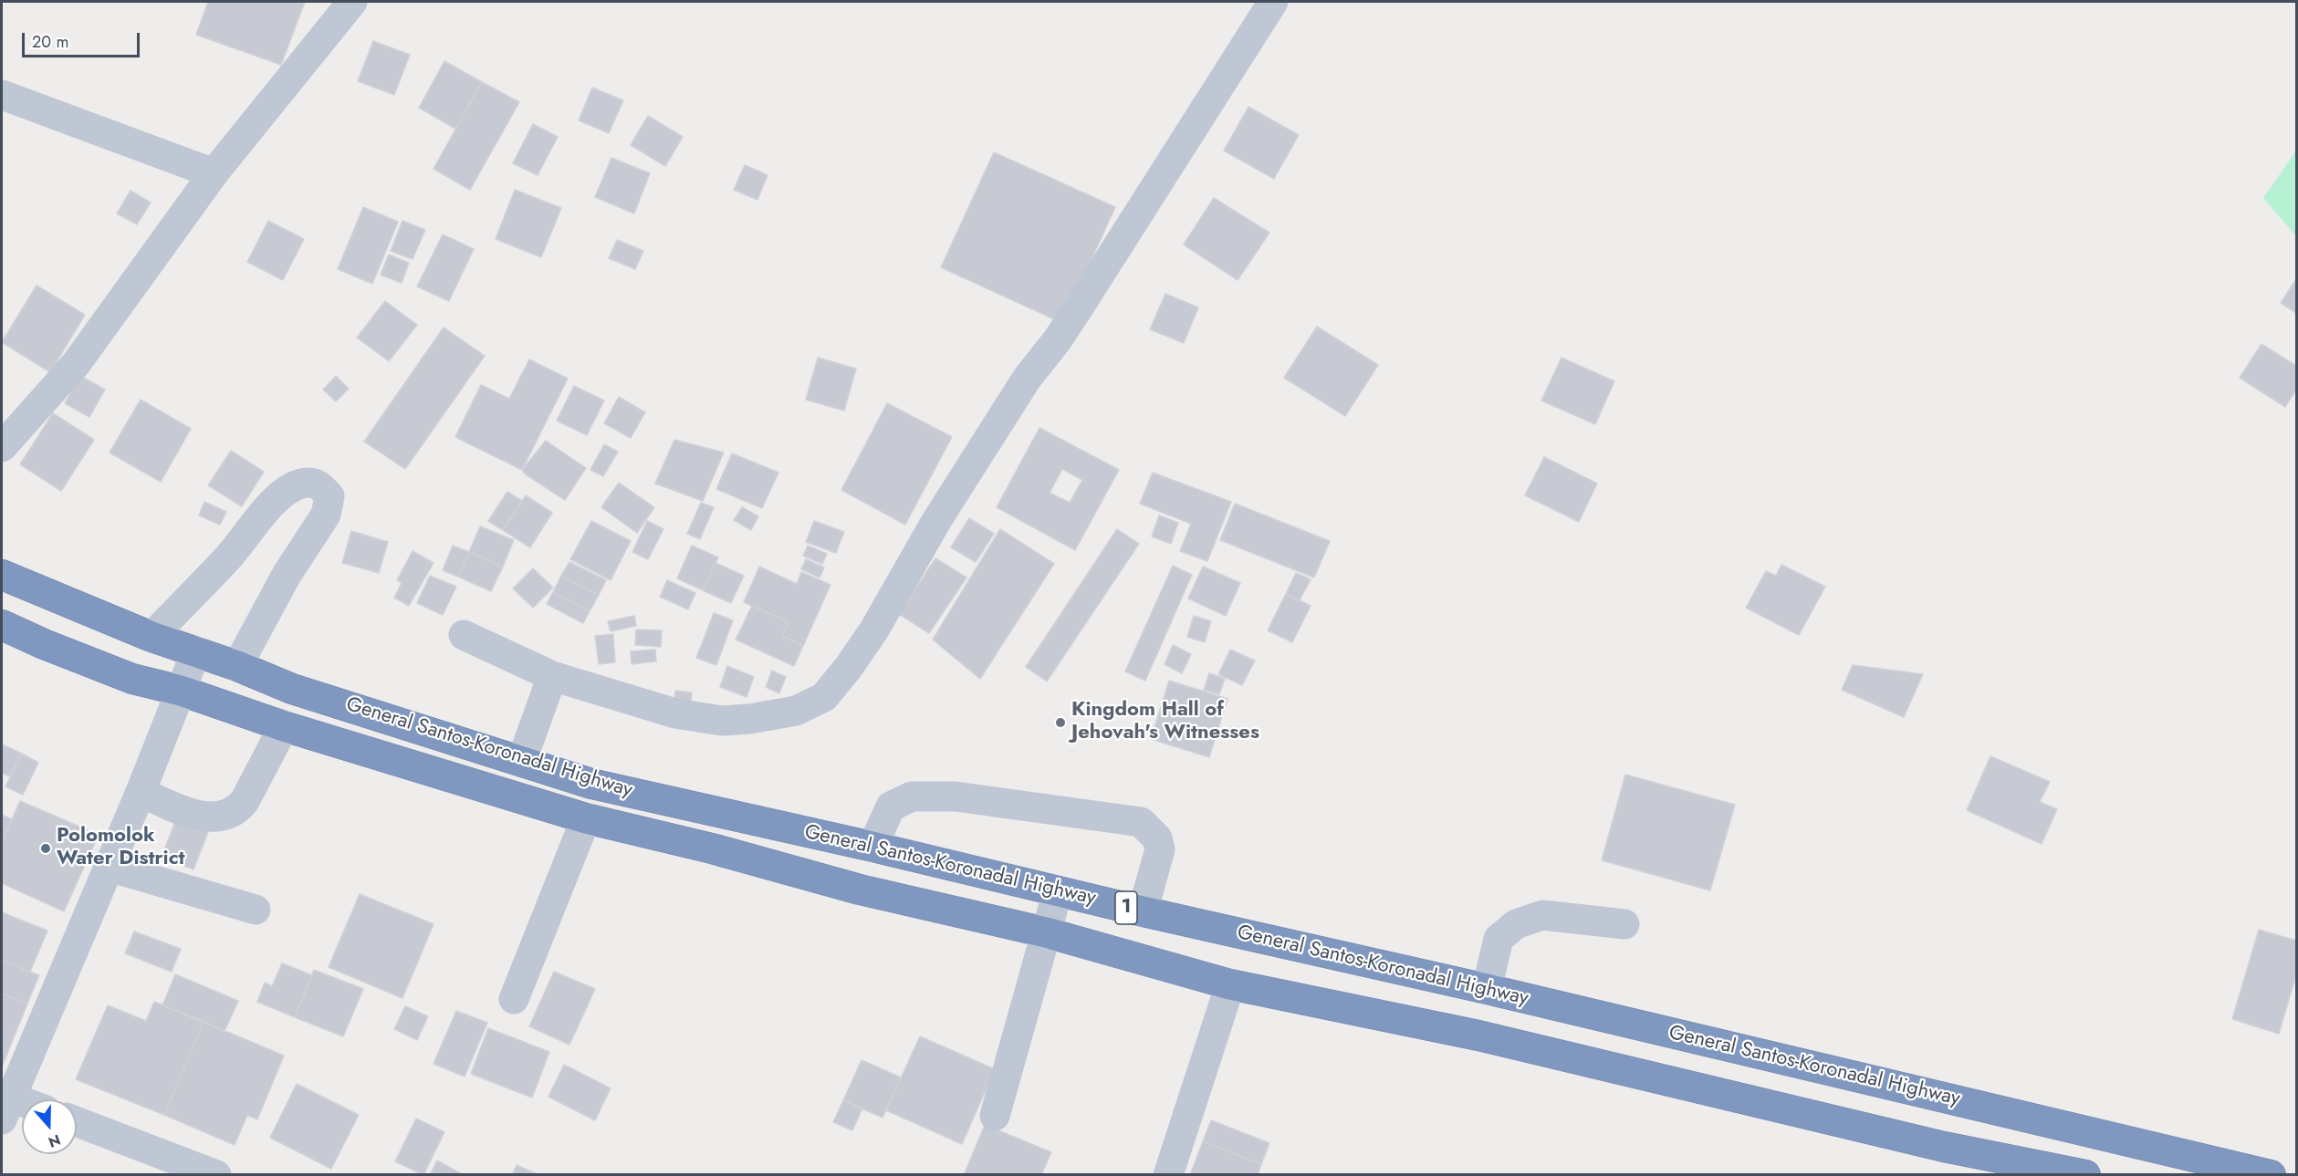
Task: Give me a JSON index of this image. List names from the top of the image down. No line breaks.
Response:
{"streets":{"highway":["General Santos-Koronadal Highway","1"]},"places":["Kingdom Hall of Jehovah's Witnesses","Polomolok Water District"],"scale_bar":"20 m","north":"bottom"}
